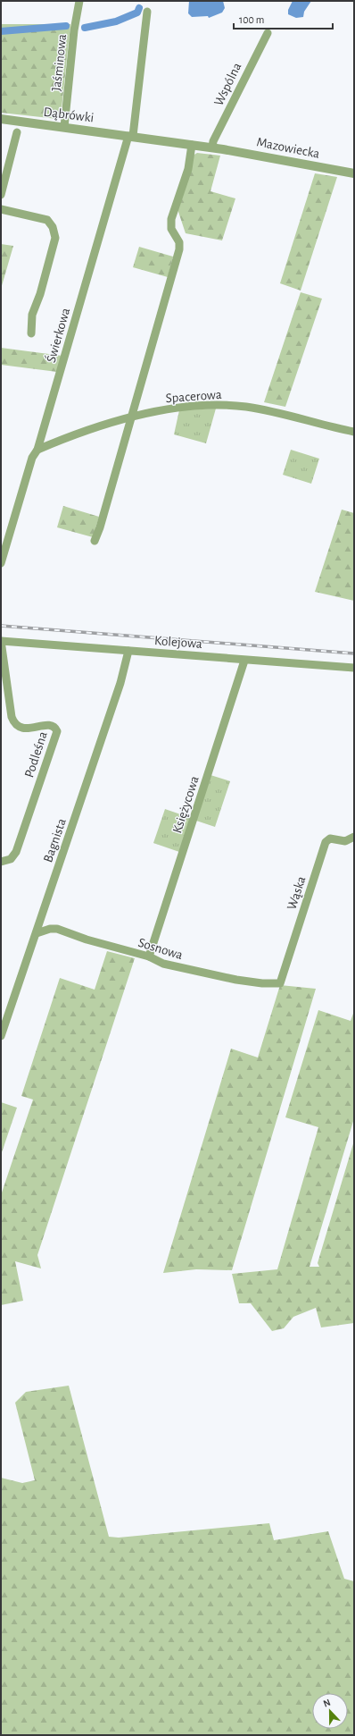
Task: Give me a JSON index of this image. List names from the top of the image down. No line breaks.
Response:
{"streets":{"street":["Jaśminowa","Wspólna","Dąbrówki","Mazowiecka","Świerkowa","Spacerowa","Kolejowa","Podleśna","Księżycowa","Bagnista","Wąska","Sosnowa"]},"crossings":[["Jaśminowa","Dąbrówki"],["Wspólna","Dąbrówki"],["Wspólna","Mazowiecka"],["Dąbrówki","Mazowiecka"],["Dąbrówki","Świerkowa"],["Świerkowa","Spacerowa"],["Kolejowa","Podleśna"],["Kolejowa","Księżycowa"],["Kolejowa","Bagnista"],["Księżycowa","Sosnowa"],["Bagnista","Sosnowa"],["Wąska","Sosnowa"]],"scale_bar":"100 m","north":"top"}
